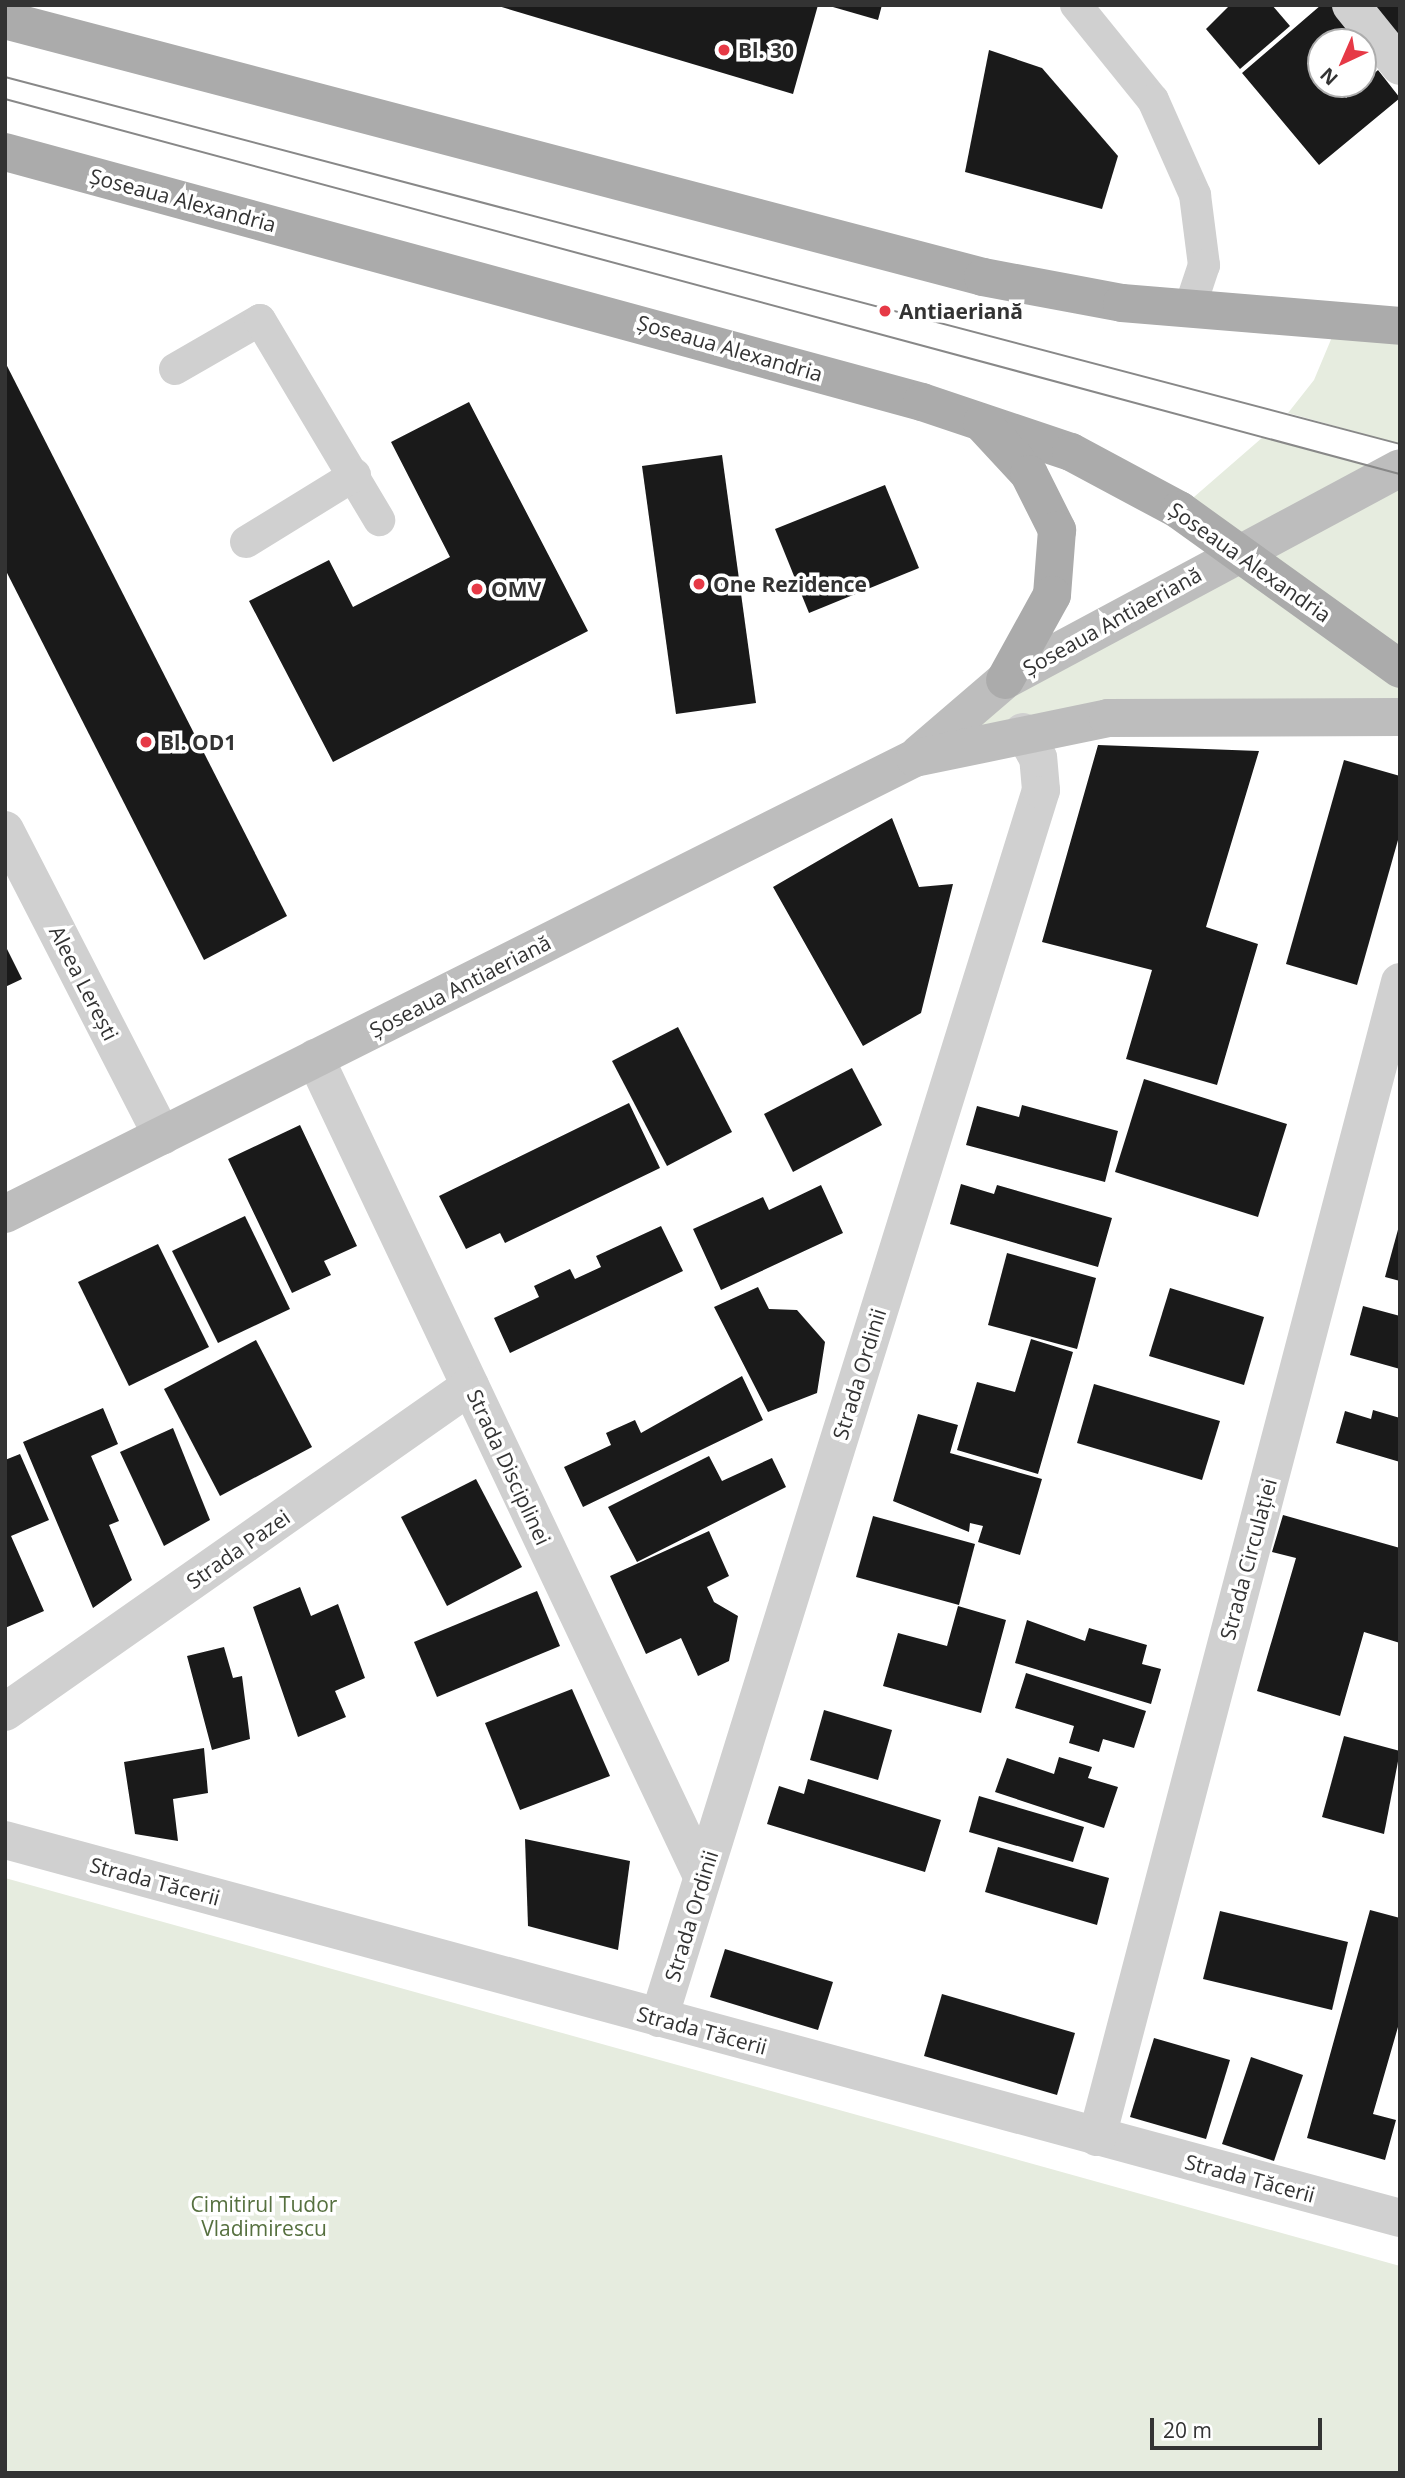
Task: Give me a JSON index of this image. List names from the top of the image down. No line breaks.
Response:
{"streets":{"main road":["Șoseaua Alexandria","Șoseaua Antiaeriană"],"street":["Aleea Lerești","Strada Ordinii","Strada Disciplinei","Strada Pazei","Strada Circulației","Strada Tăcerii"]},"crossings":[["Șoseaua Alexandria","Șoseaua Antiaeriană"],["Șoseaua Antiaeriană","Aleea Lerești"],["Șoseaua Antiaeriană","Strada Ordinii"],["Șoseaua Antiaeriană","Strada Disciplinei"],["Strada Ordinii","Strada Disciplinei"],["Strada Ordinii","Strada Tăcerii"],["Strada Disciplinei","Strada Pazei"],["Strada Circulației","Strada Tăcerii"]],"parks":["Cimitirul Tudor Vladimirescu"],"places":["Bl. 30","Antiaeriană","One Rezidence","OMV","Bl. OD1"],"scale_bar":"20 m","north":"bottom left"}
